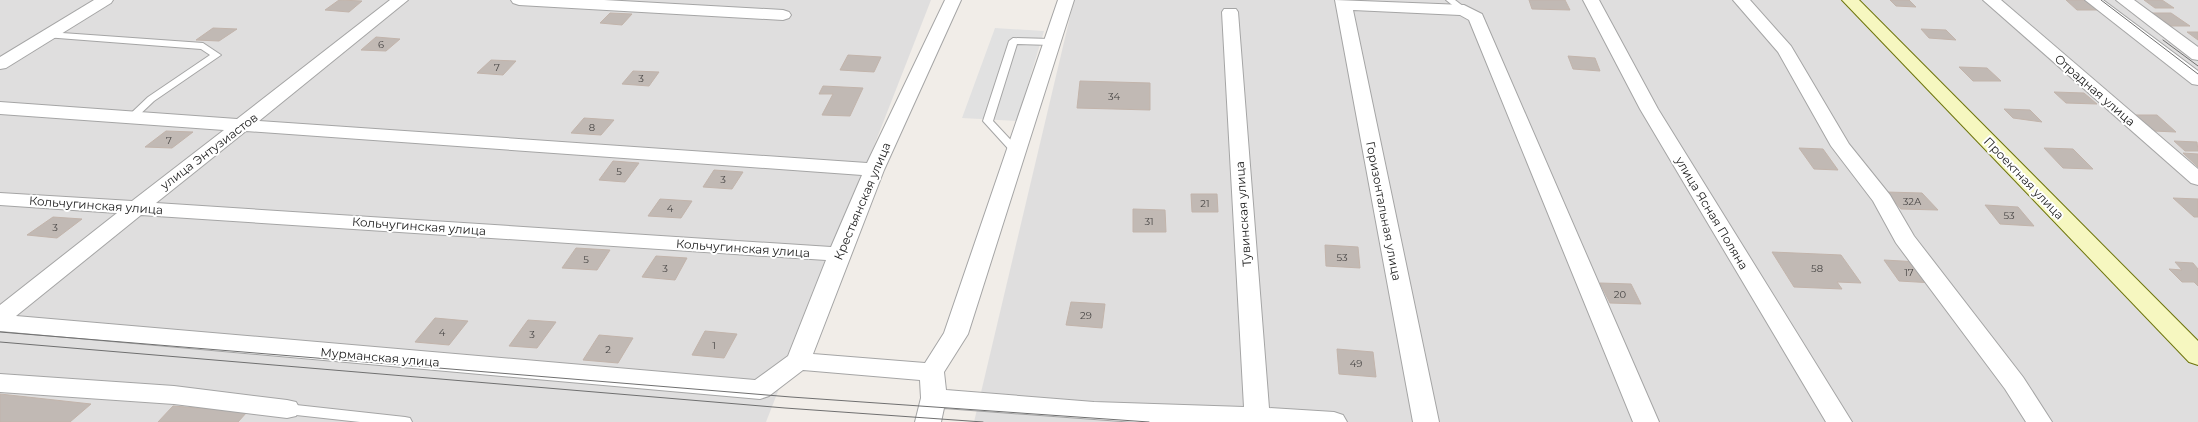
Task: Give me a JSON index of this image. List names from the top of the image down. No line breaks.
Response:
{"streets":{"main road":["Проектная улица"],"street":["Отрадная улица","улица Энтузиастов","Крестьянская улица","Кольчугинская улица","Горизонтальная улица","улица Ясная Поляна","Тувинская улица","Мурманская улица"]},"crossings":[["улица Энтузиастов","Кольчугинская улица"],["Крестьянская улица","Кольчугинская улица"],["Крестьянская улица","Мурманская улица"]],"house_numbers":["6","7","3","34","8","7","5","3","32А","21","4","53","31","3","53","5","3","58","17","20","29","4","3","1","2","49"]}
